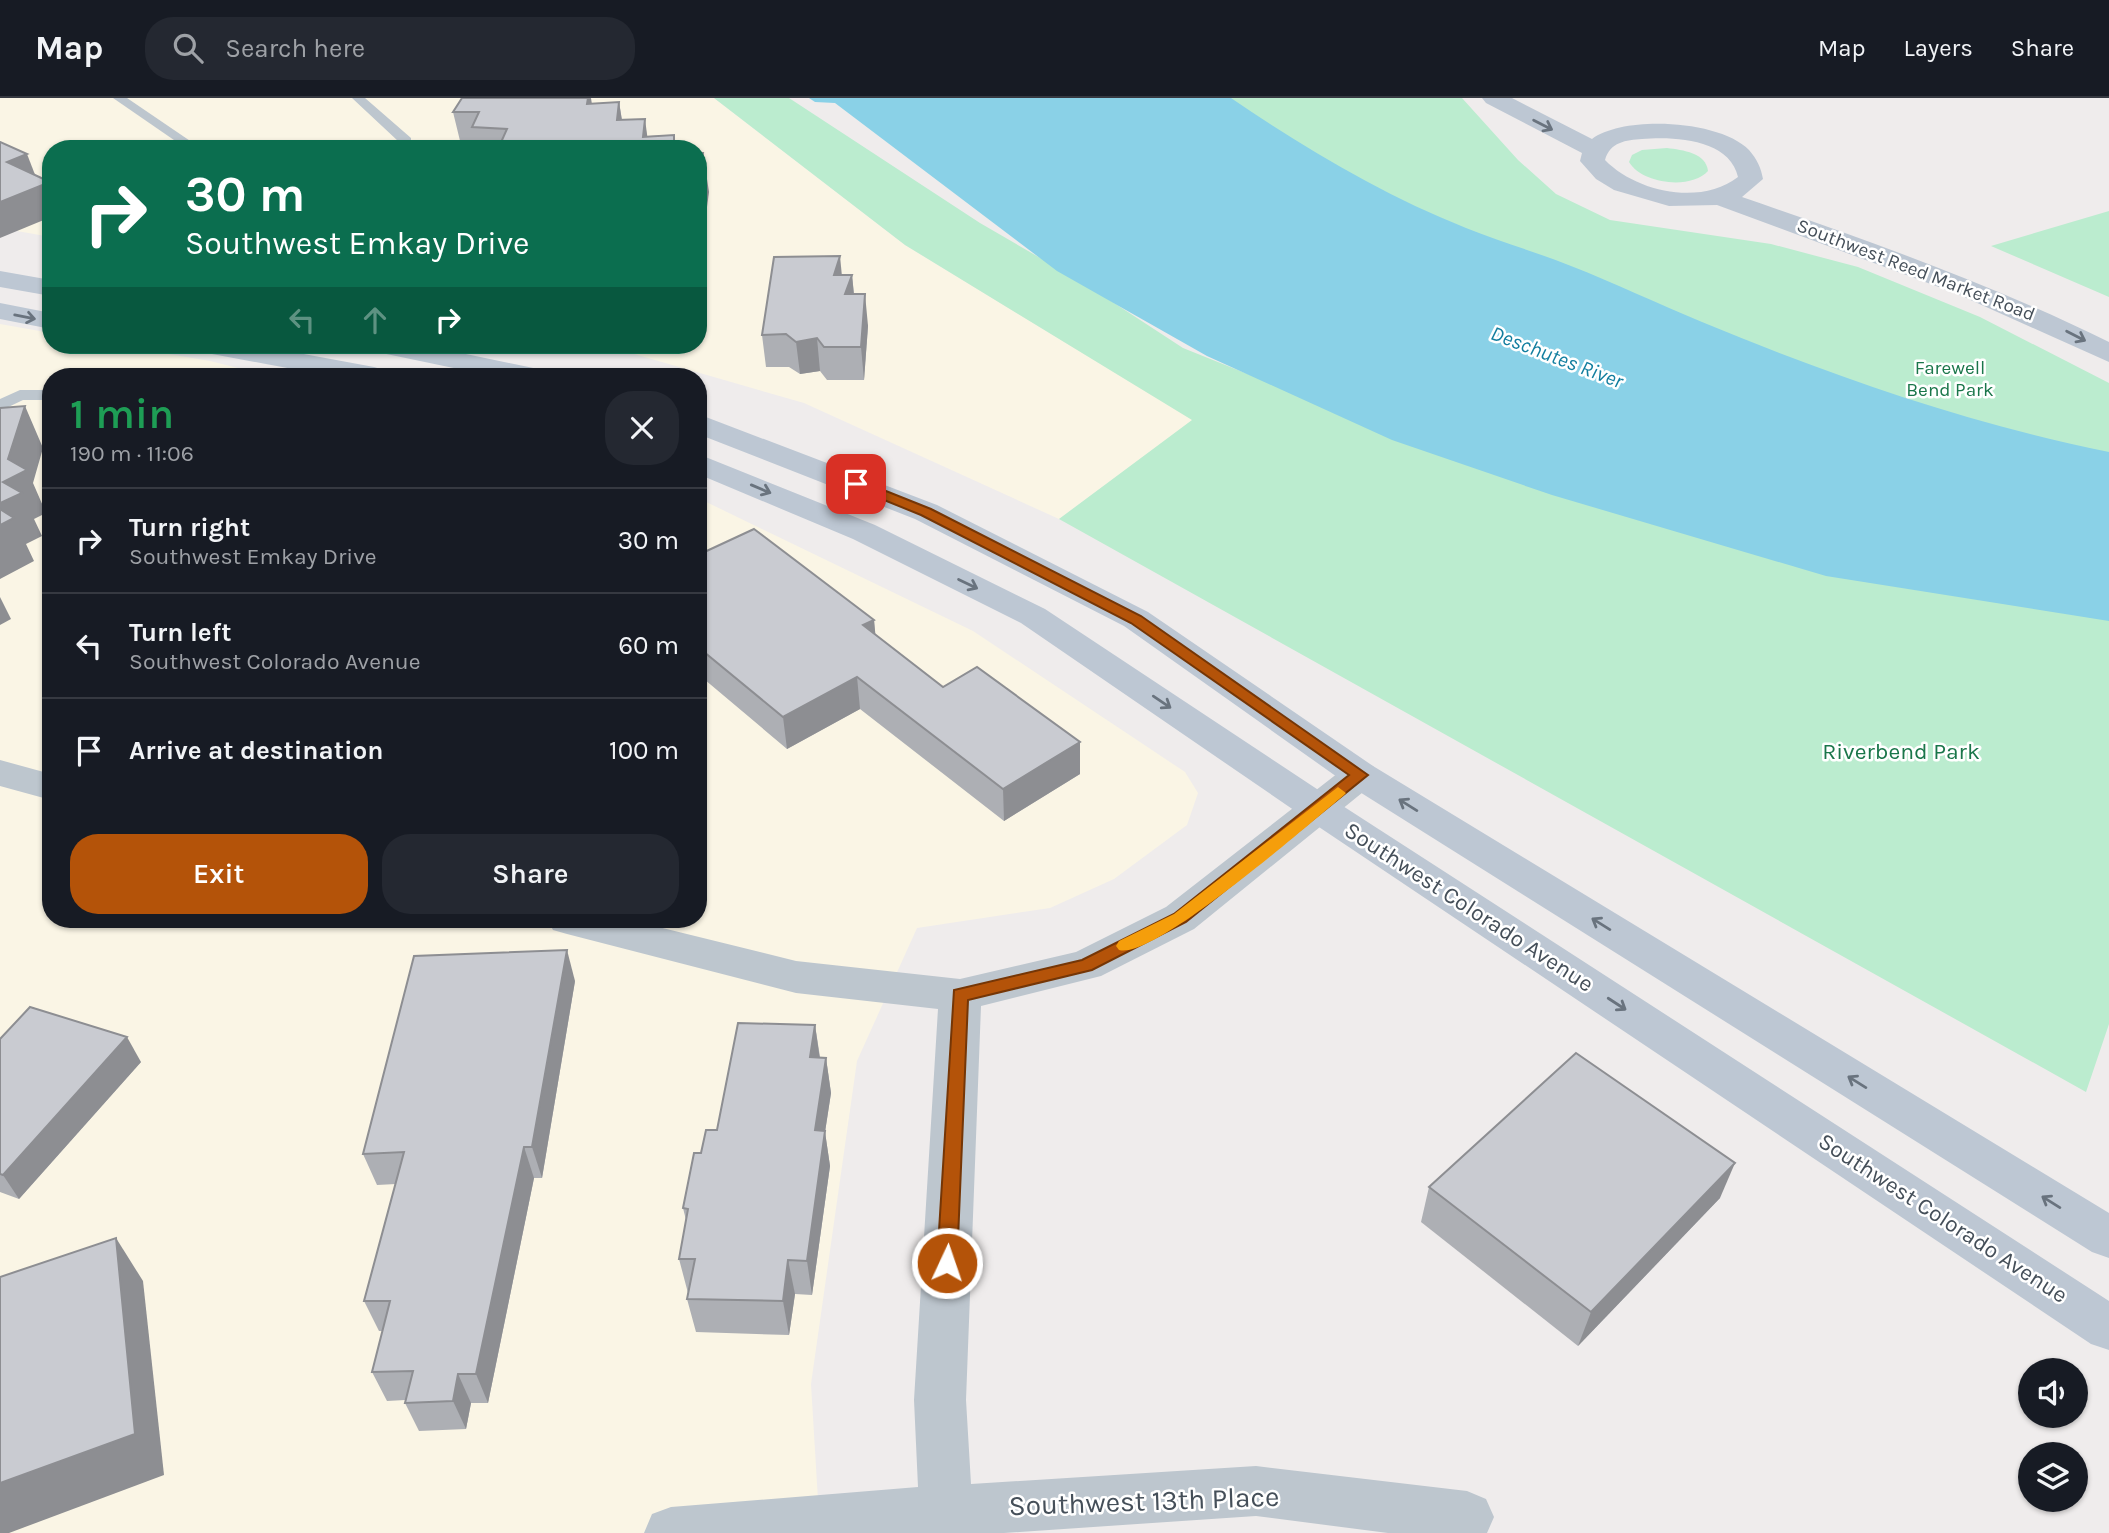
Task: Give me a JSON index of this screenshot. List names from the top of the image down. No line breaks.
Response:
{"streets":{"main road":["Southwest Reed Market Road","Southwest Colorado Avenue"],"street":["Southwest 13th Place"]},"water":["Deschutes River"],"parks":["Farewell Bend Park","Riverbend Park"],"page":{"header":"Map","search":"Search here","nav":["Map","Layers","Share"],"turn":["30 m","Southwest Emkay Drive"],"heading":["1 min","190 m · 11:06"],"list":[{"name":"Turn right","note":"Southwest Emkay Drive","value":"30 m"},{"name":"Turn left","note":"Southwest Colorado Avenue","value":"60 m"},{"name":"Arrive at destination","value":"100 m"}],"buttons":["Exit","Share"]}}
